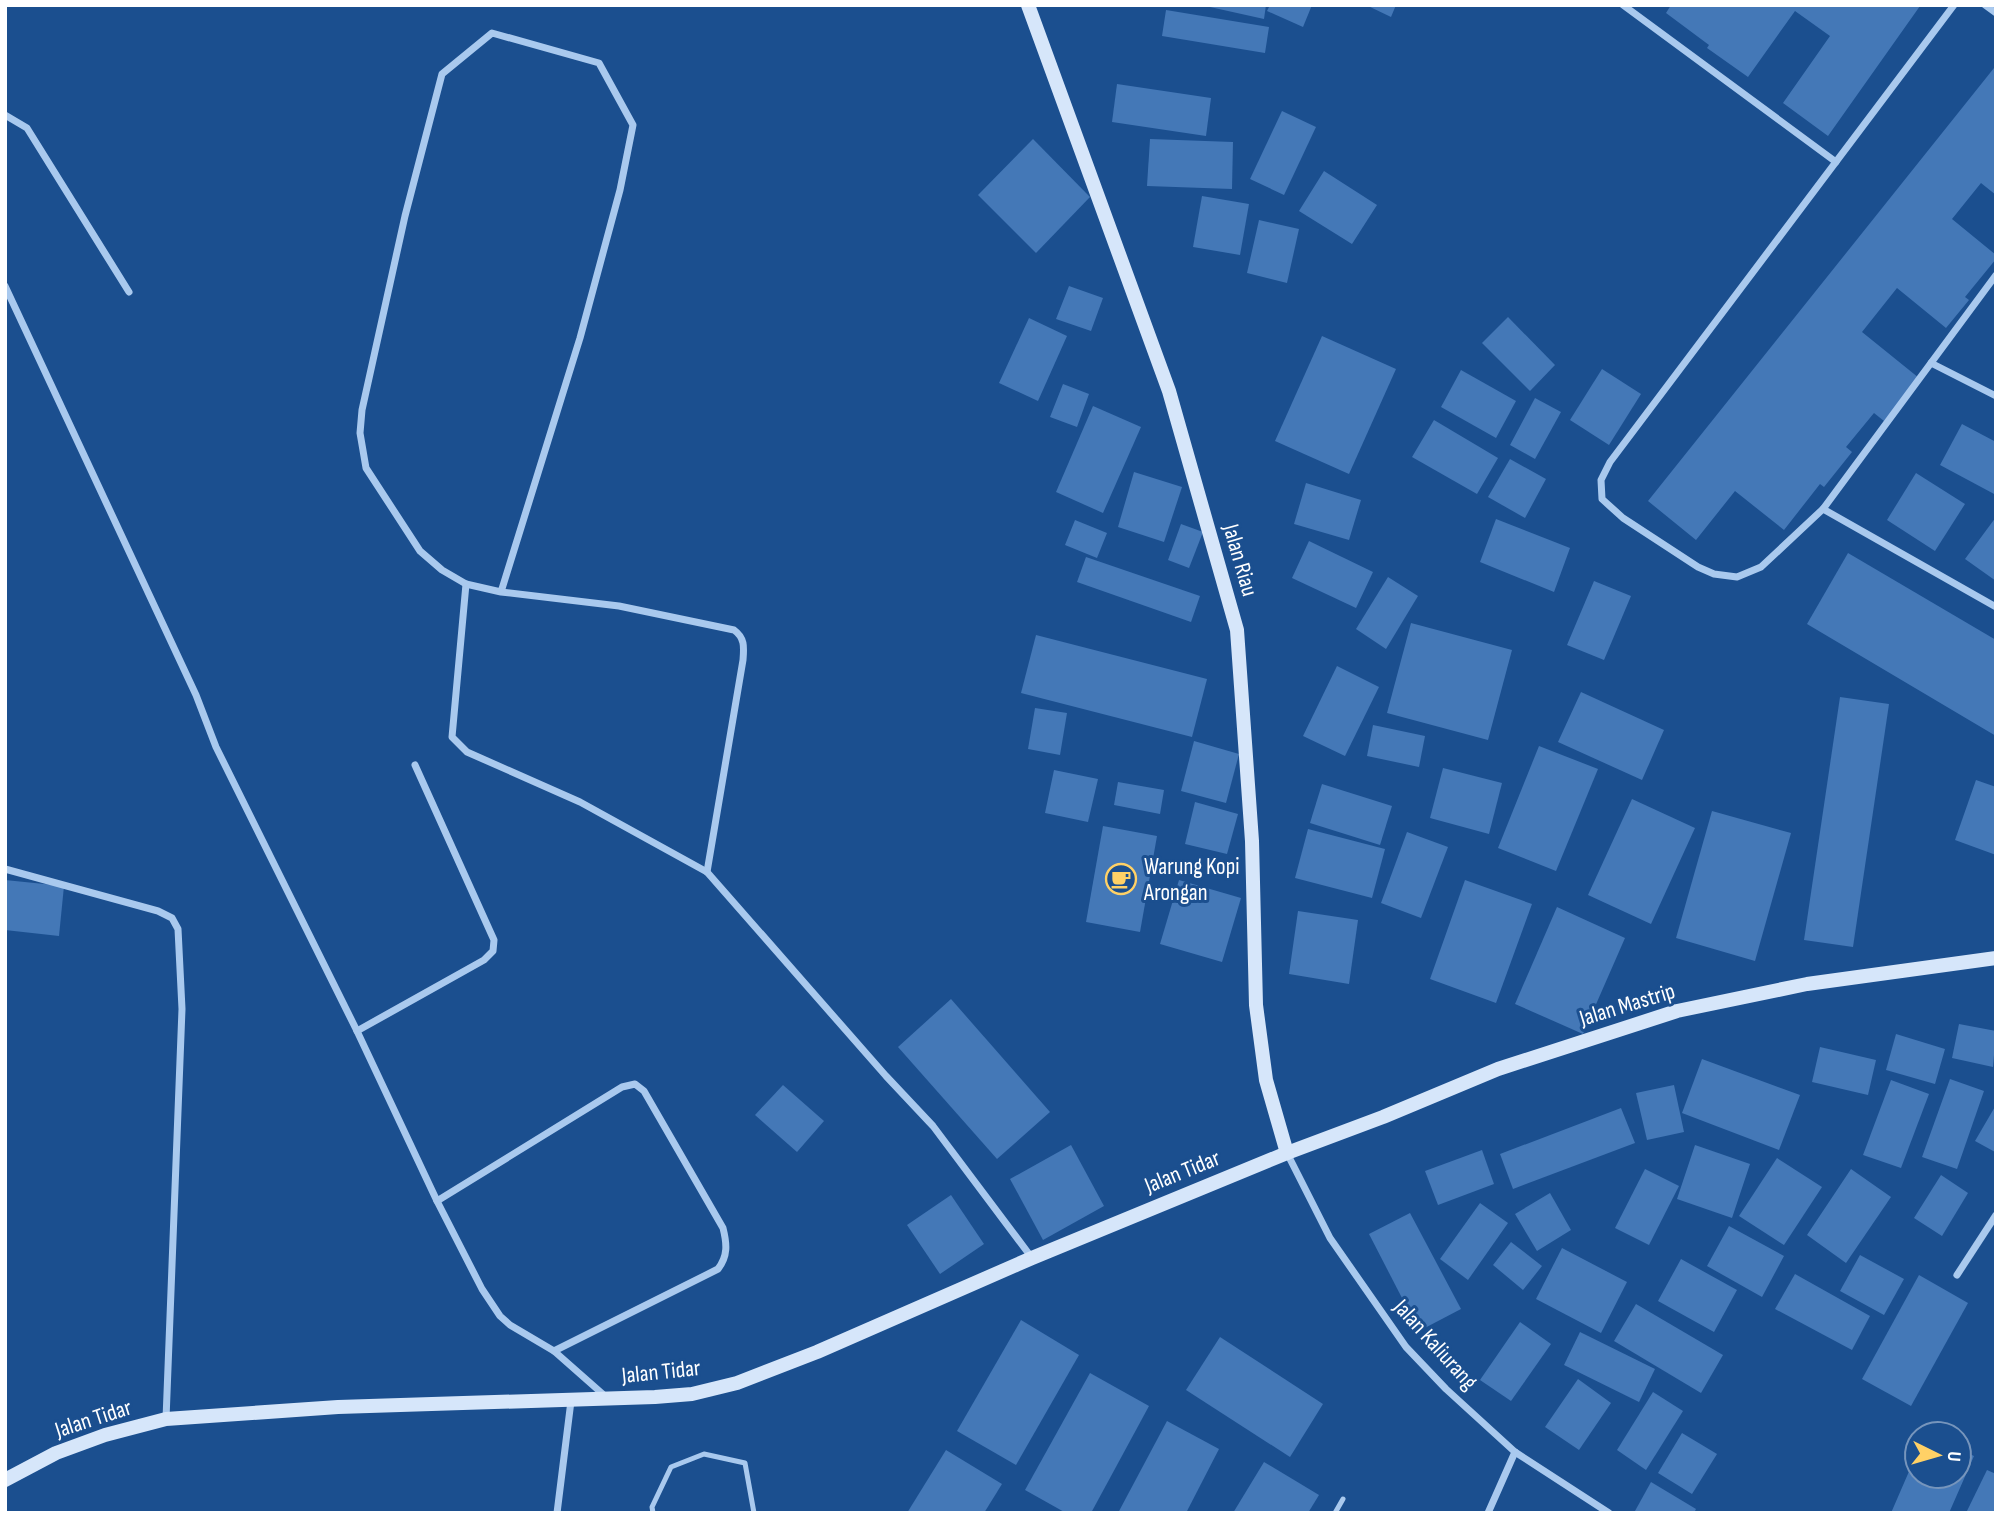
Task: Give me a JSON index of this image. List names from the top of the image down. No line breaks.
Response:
{"streets":{"main road":["Jalan Riau","Jalan Mastrip","Jalan Tidar"],"street":["Jalan Kaliurang"]},"crossings":[["Jalan Riau","Jalan Mastrip"],["Jalan Riau","Jalan Tidar"],["Jalan Riau","Jalan Kaliurang"],["Jalan Mastrip","Jalan Tidar"],["Jalan Mastrip","Jalan Kaliurang"],["Jalan Tidar","Jalan Kaliurang"]],"places":{"cafe":["Warung Kopi Arongan"]},"north":"right"}
